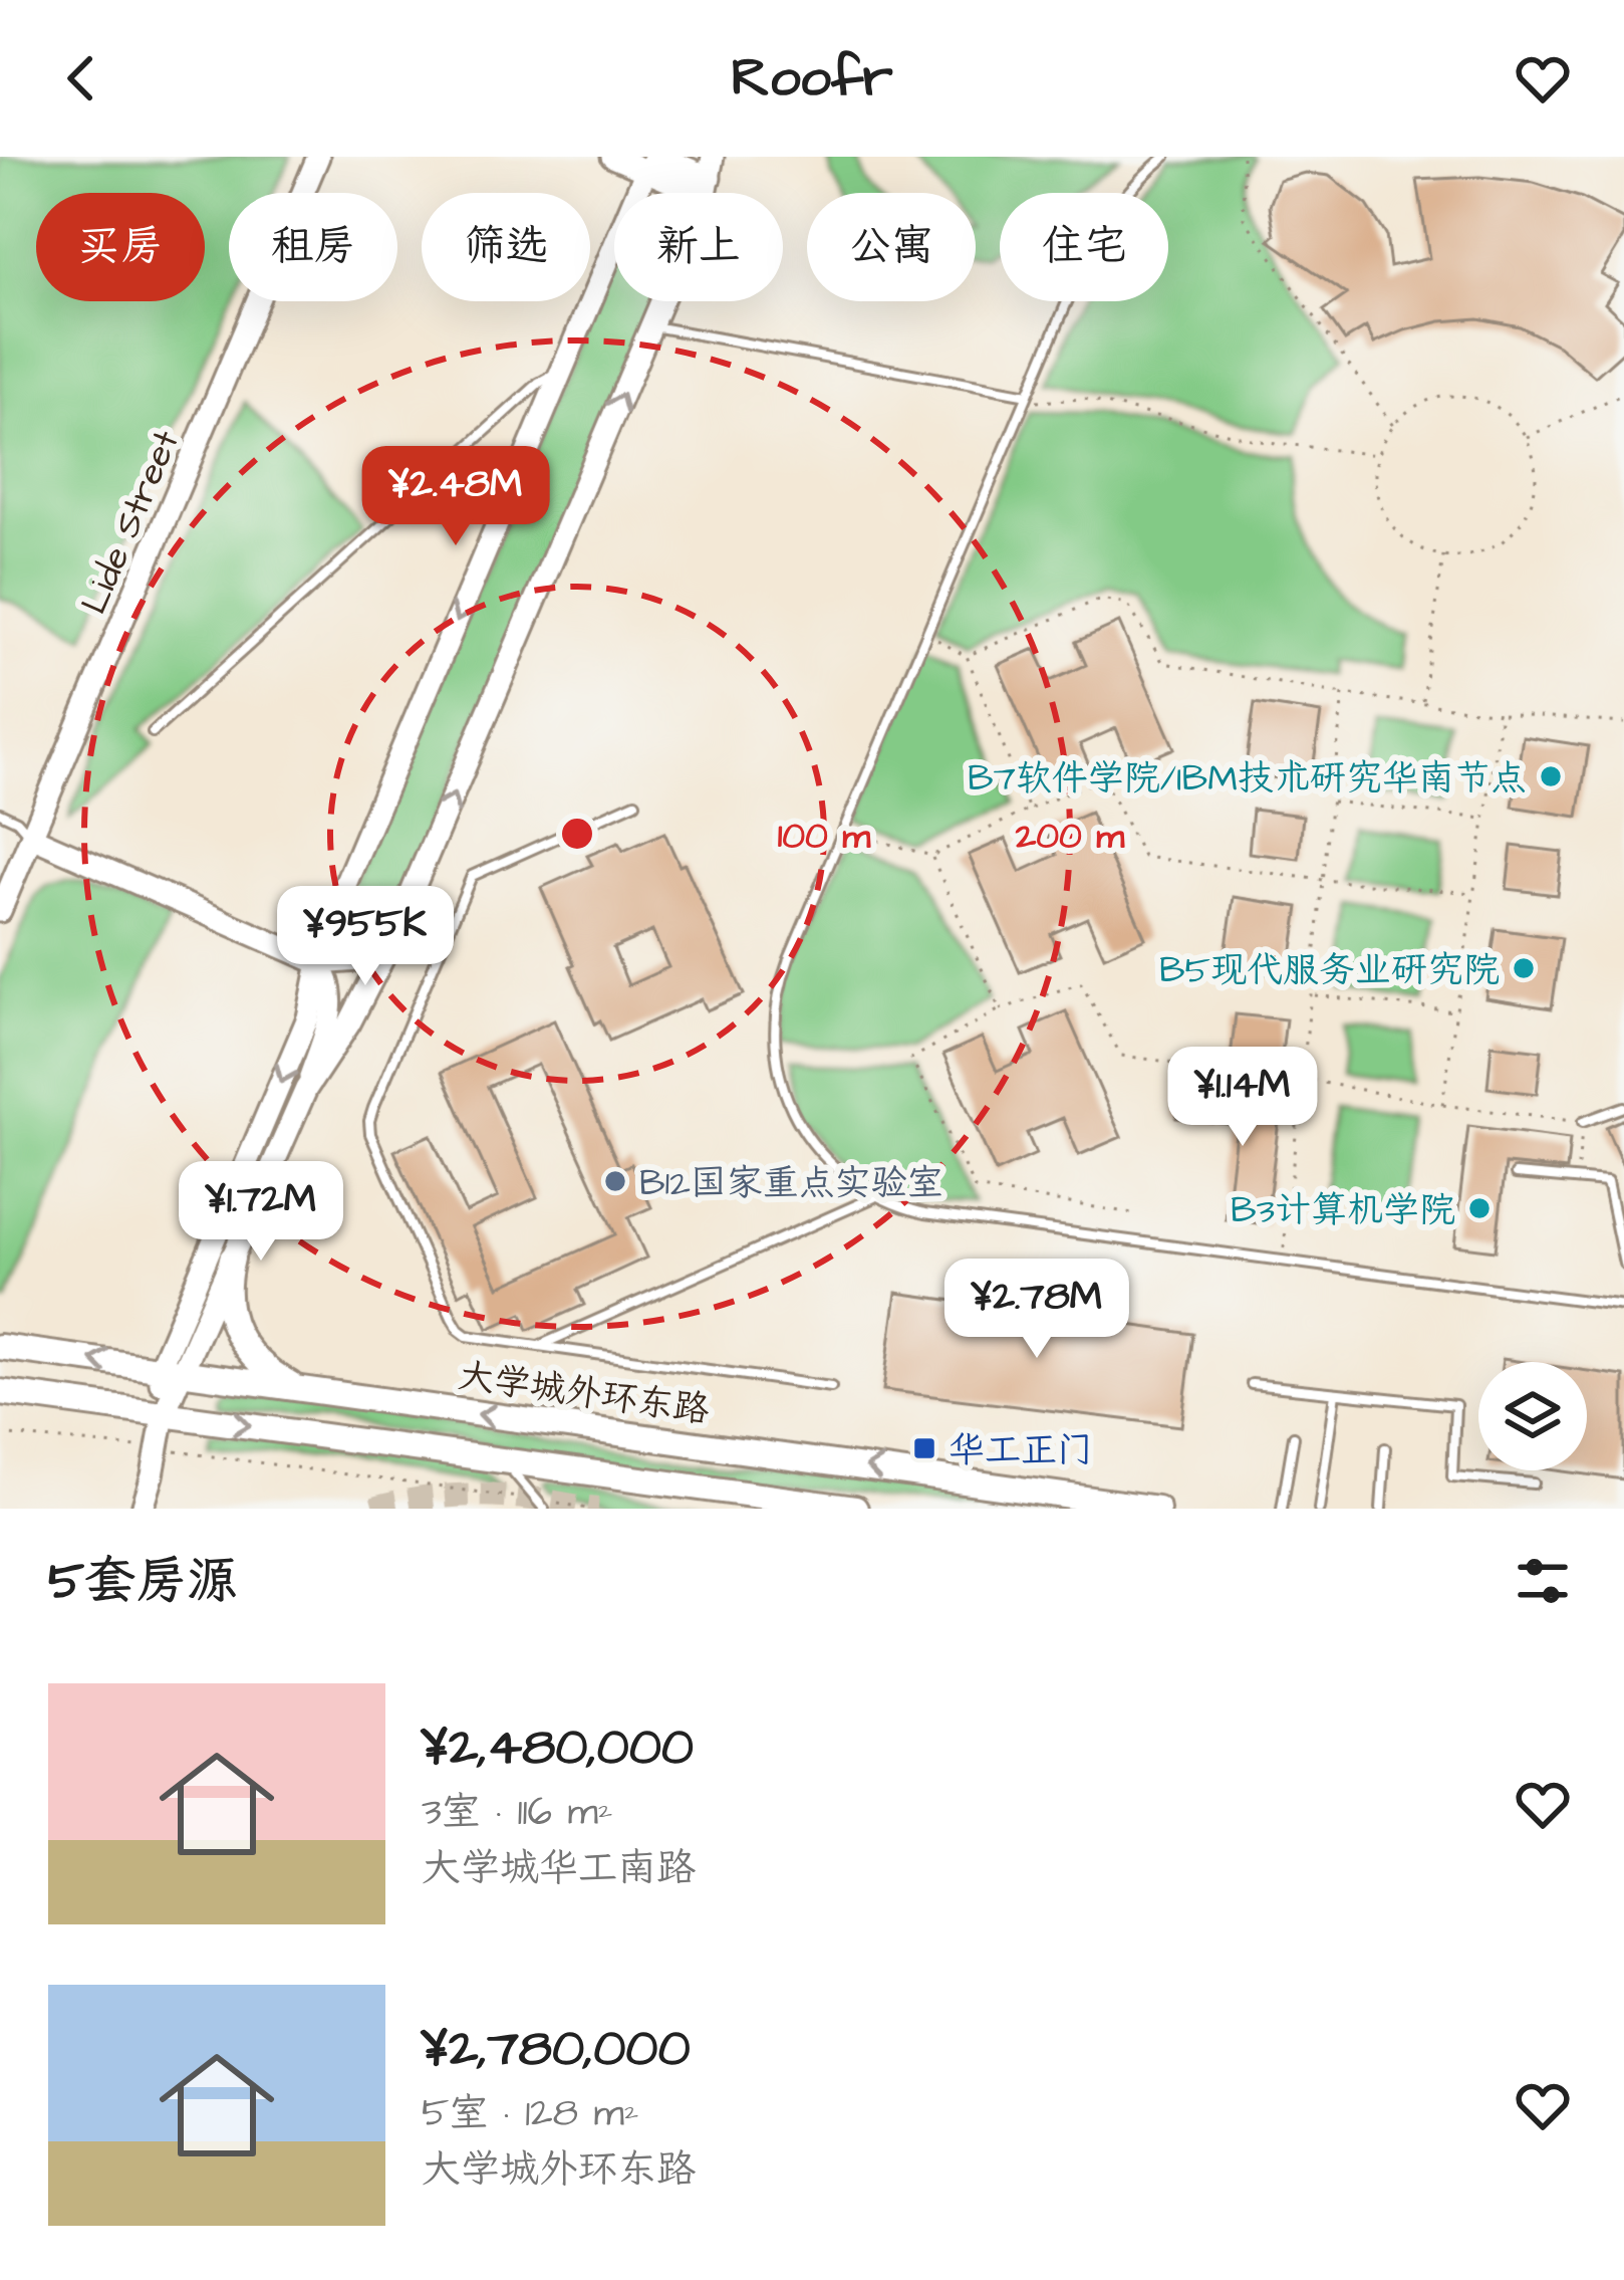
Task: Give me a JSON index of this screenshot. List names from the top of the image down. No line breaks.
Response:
{"streets":{"main road":["Lide Street","大学城外环东路"]},"places":{"other":["B7软件学院/IBM技术研究华南节点","B5现代服务业研究院","B12国家重点实验室","B3计算机学院"],"transit":["华工正门"]},"page":{"header":"Roofr","chip":["买房","租房","筛选","新上","公寓","住宅"],"price":["¥2.48M","¥955K","¥1.14M","¥1.72M","¥2.78M"],"heading":"5套房源","list":[{"name":"¥2,480,000","note":"3室 · 116 m² · 大学城华工南路"},{"name":"¥2,780,000","note":"5室 · 128 m² · 大学城外环东路"}]},"rings":["100 m","200 m"]}
